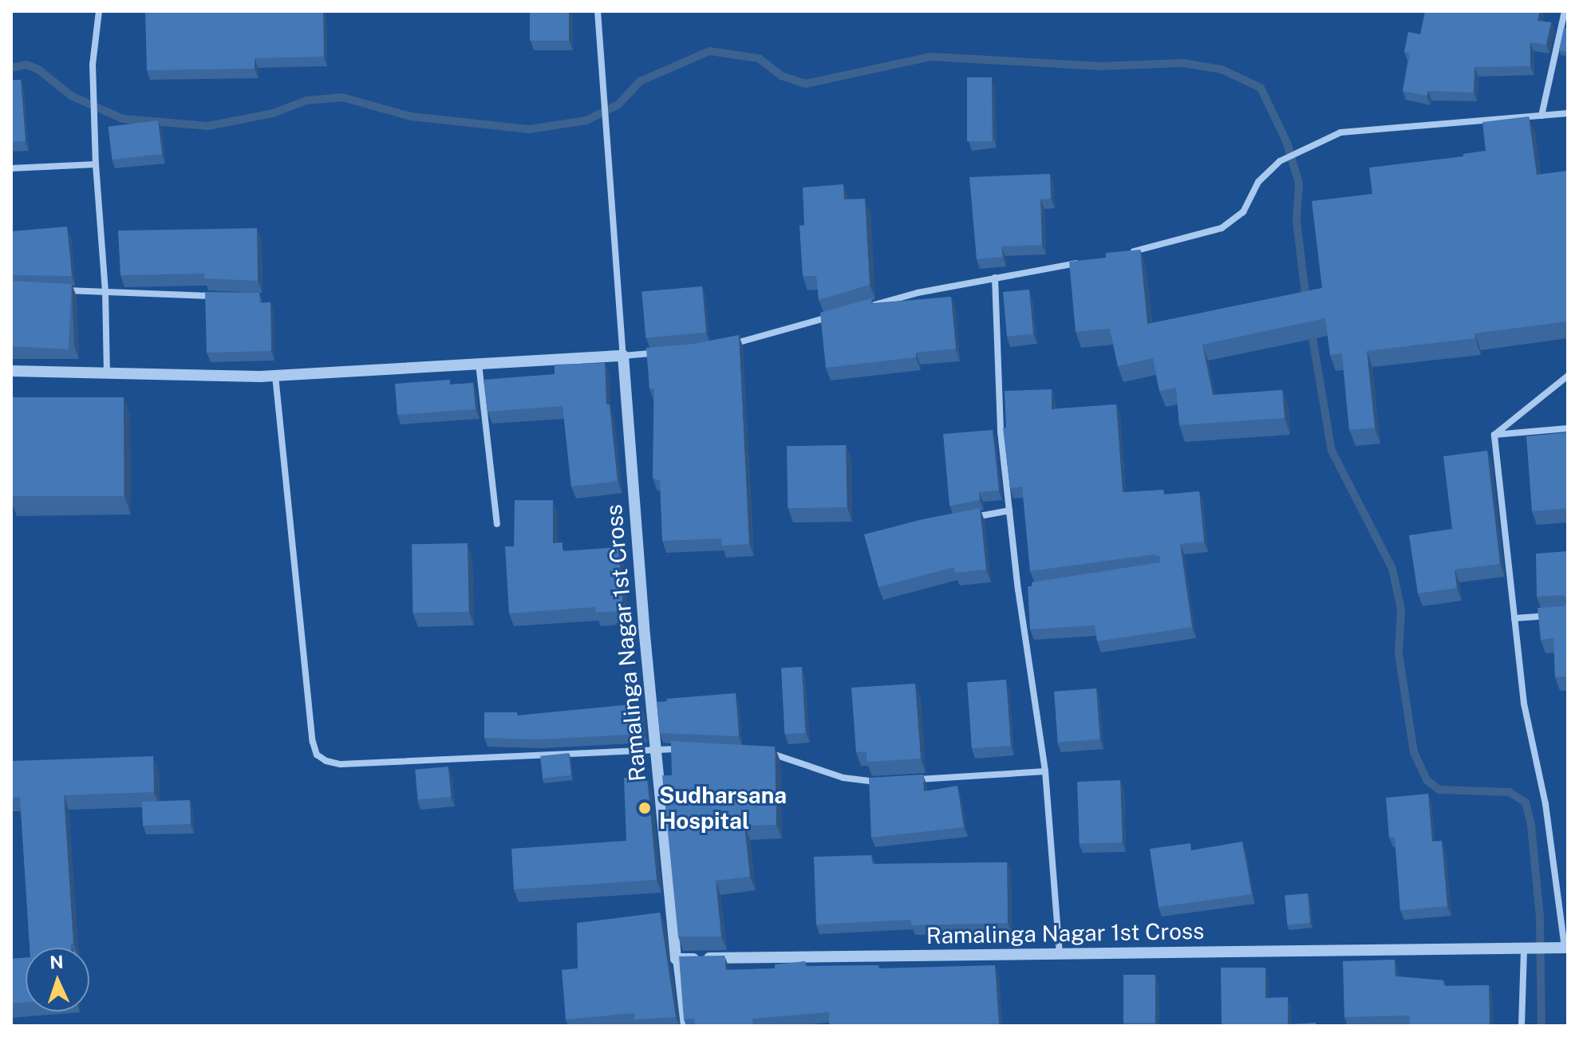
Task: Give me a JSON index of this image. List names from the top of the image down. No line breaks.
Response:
{"streets":{"street":["Ramalinga Nagar 1st Cross"]},"places":["Sudharsana Hospital"],"north":"top"}
